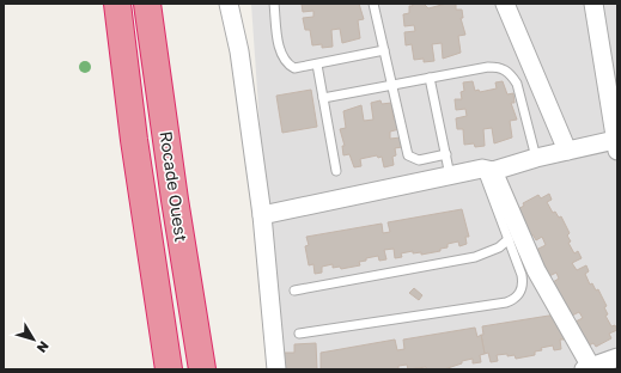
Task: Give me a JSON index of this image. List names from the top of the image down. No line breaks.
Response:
{"streets":{"highway":["Rocade Ouest"]},"north":"bottom right"}
